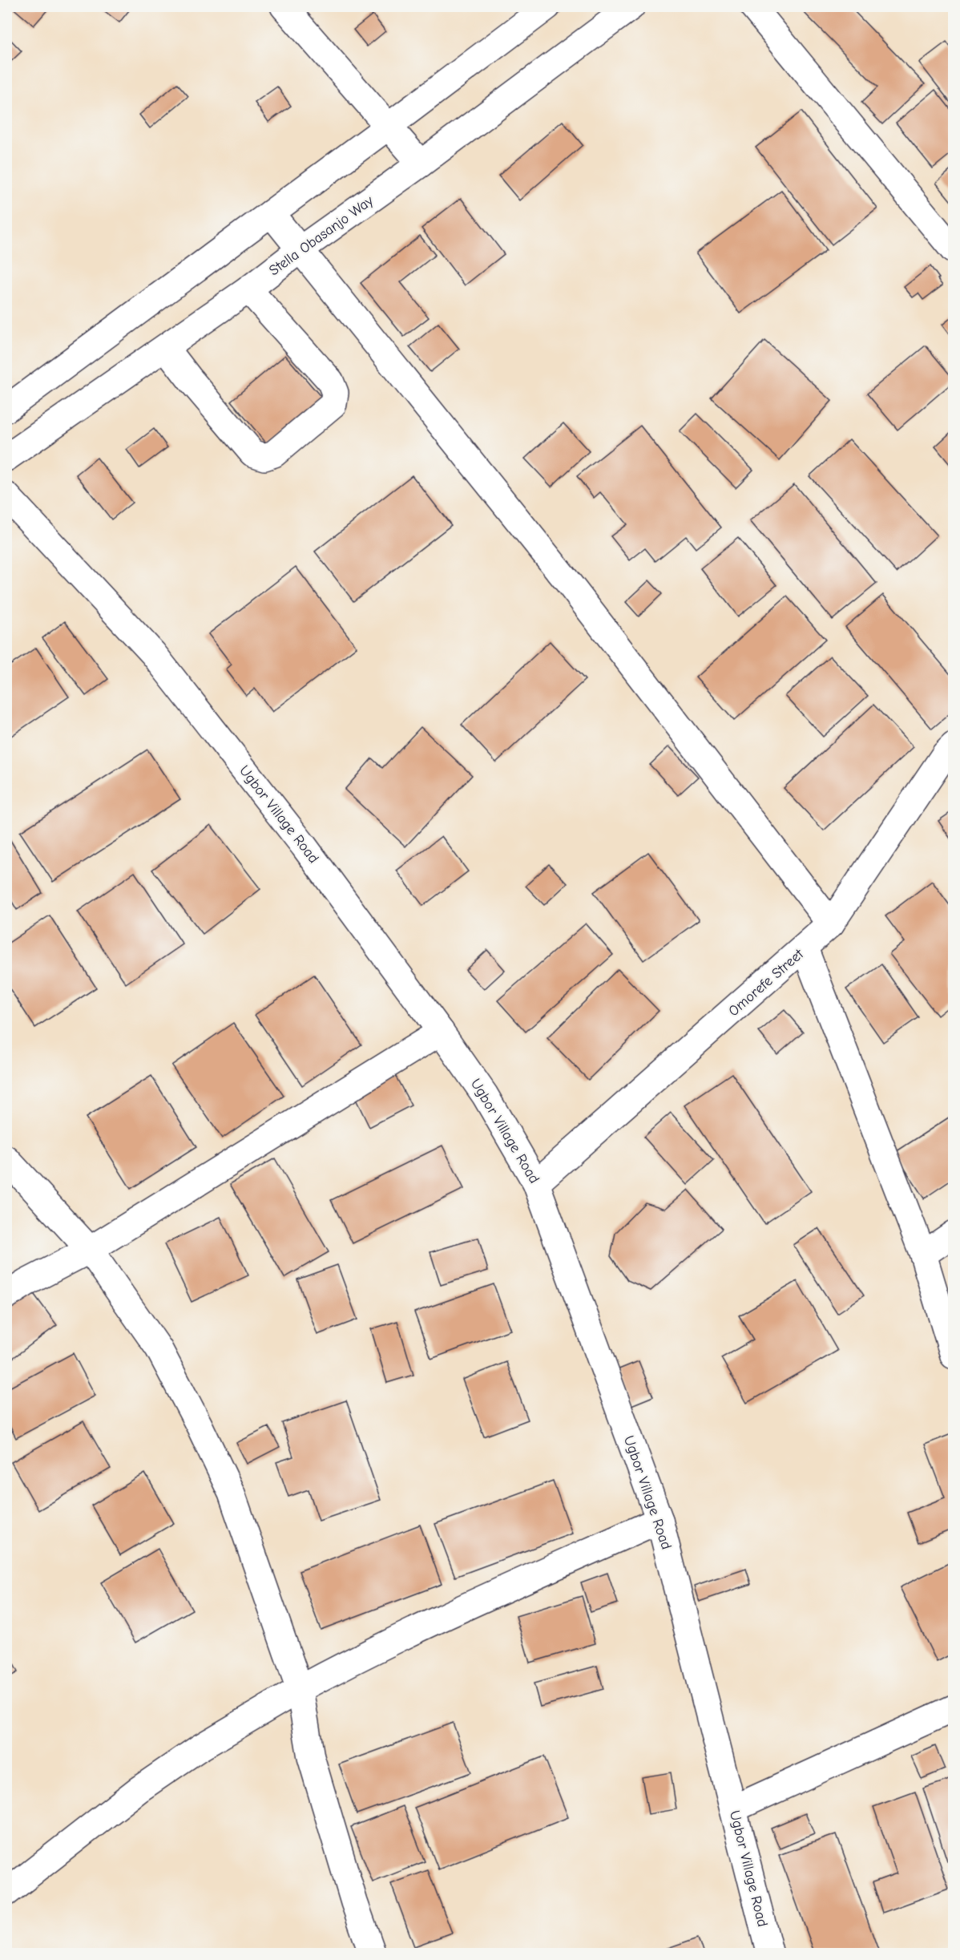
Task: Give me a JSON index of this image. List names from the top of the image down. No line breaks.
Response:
{"streets":{"street":["Stella Obasanjo Way","Ugbor Village Road","Omorefe Street"]},"crossings":[["Ugbor Village Road","Omorefe Street"]]}
